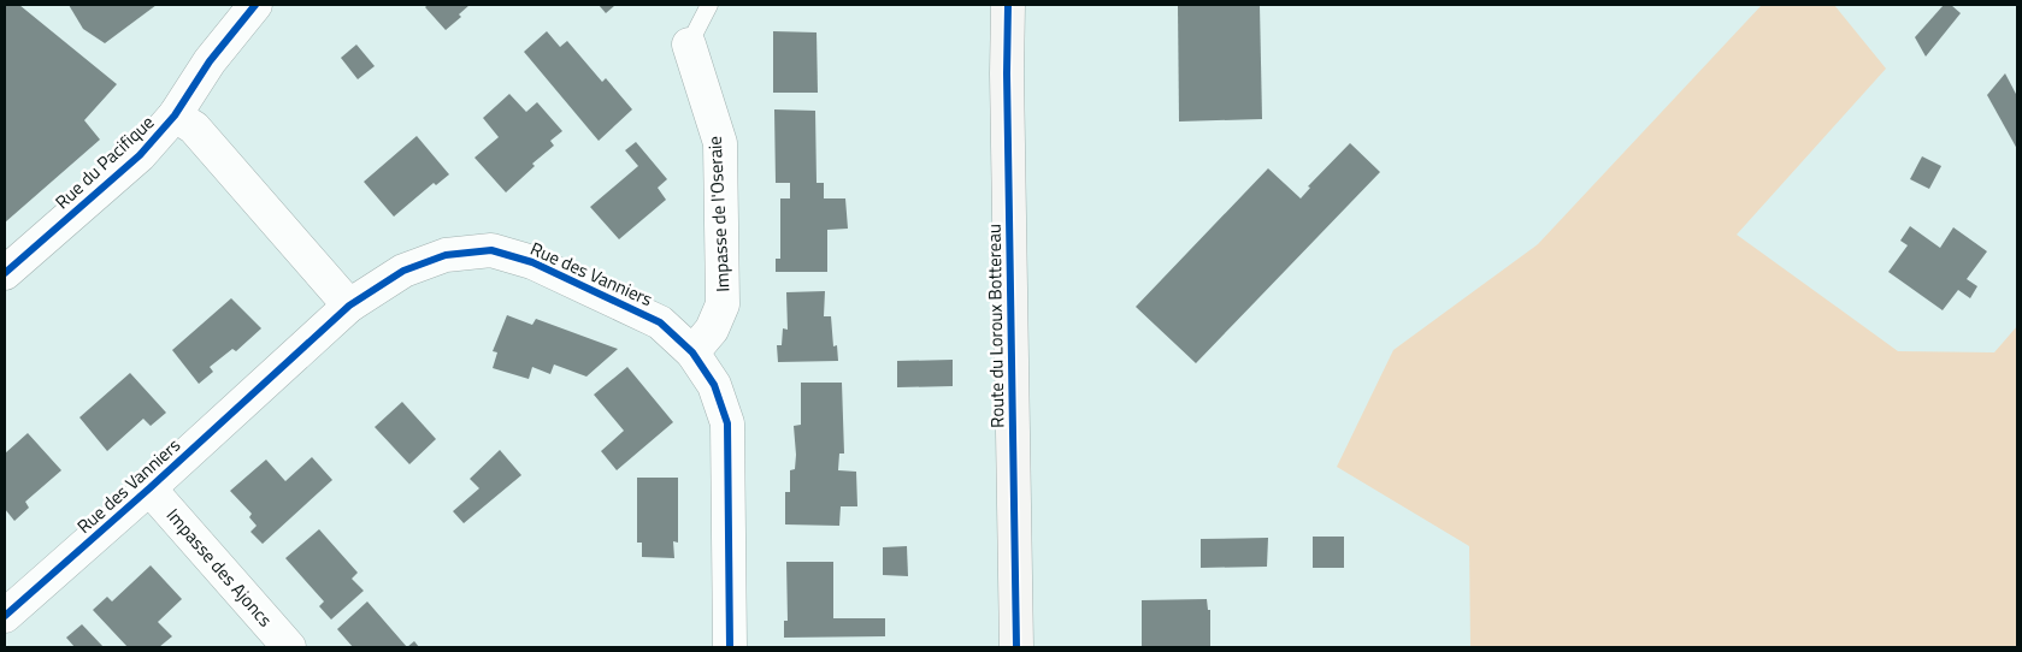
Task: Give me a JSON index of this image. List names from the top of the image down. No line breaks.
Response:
{"streets":{"main road":["Route du Loroux Bottereau"],"street":["Rue du Pacifique","Impasse de l'Oseraie","Rue des Vanniers","Impasse des Ajoncs"]},"crossings":[["Impasse de l'Oseraie","Rue des Vanniers"],["Rue des Vanniers","Impasse des Ajoncs"]]}
